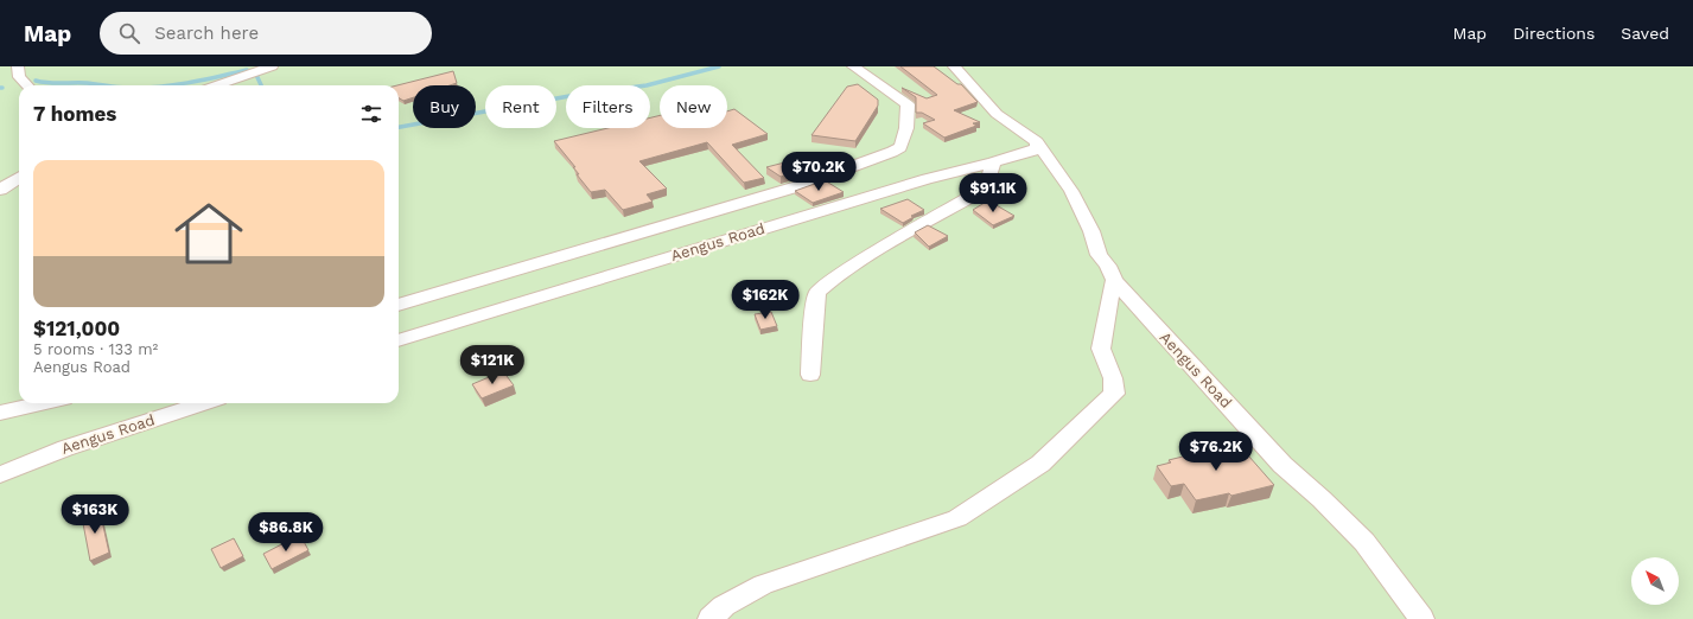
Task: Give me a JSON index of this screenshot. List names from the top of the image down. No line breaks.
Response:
{"streets":{"street":["Aengus Road"]},"north":"top left","page":{"header":"Map","search":"Search here","nav":["Map","Directions","Saved"],"chip":["Buy","Rent","Filters","New"],"heading":"7 homes","list":[{"name":"$121,000","note":"5 rooms · 133 m² · Aengus Road"}],"price":["$70.2K","$91.1K","$162K","$121K","$76.2K","$163K","$86.8K"]}}
